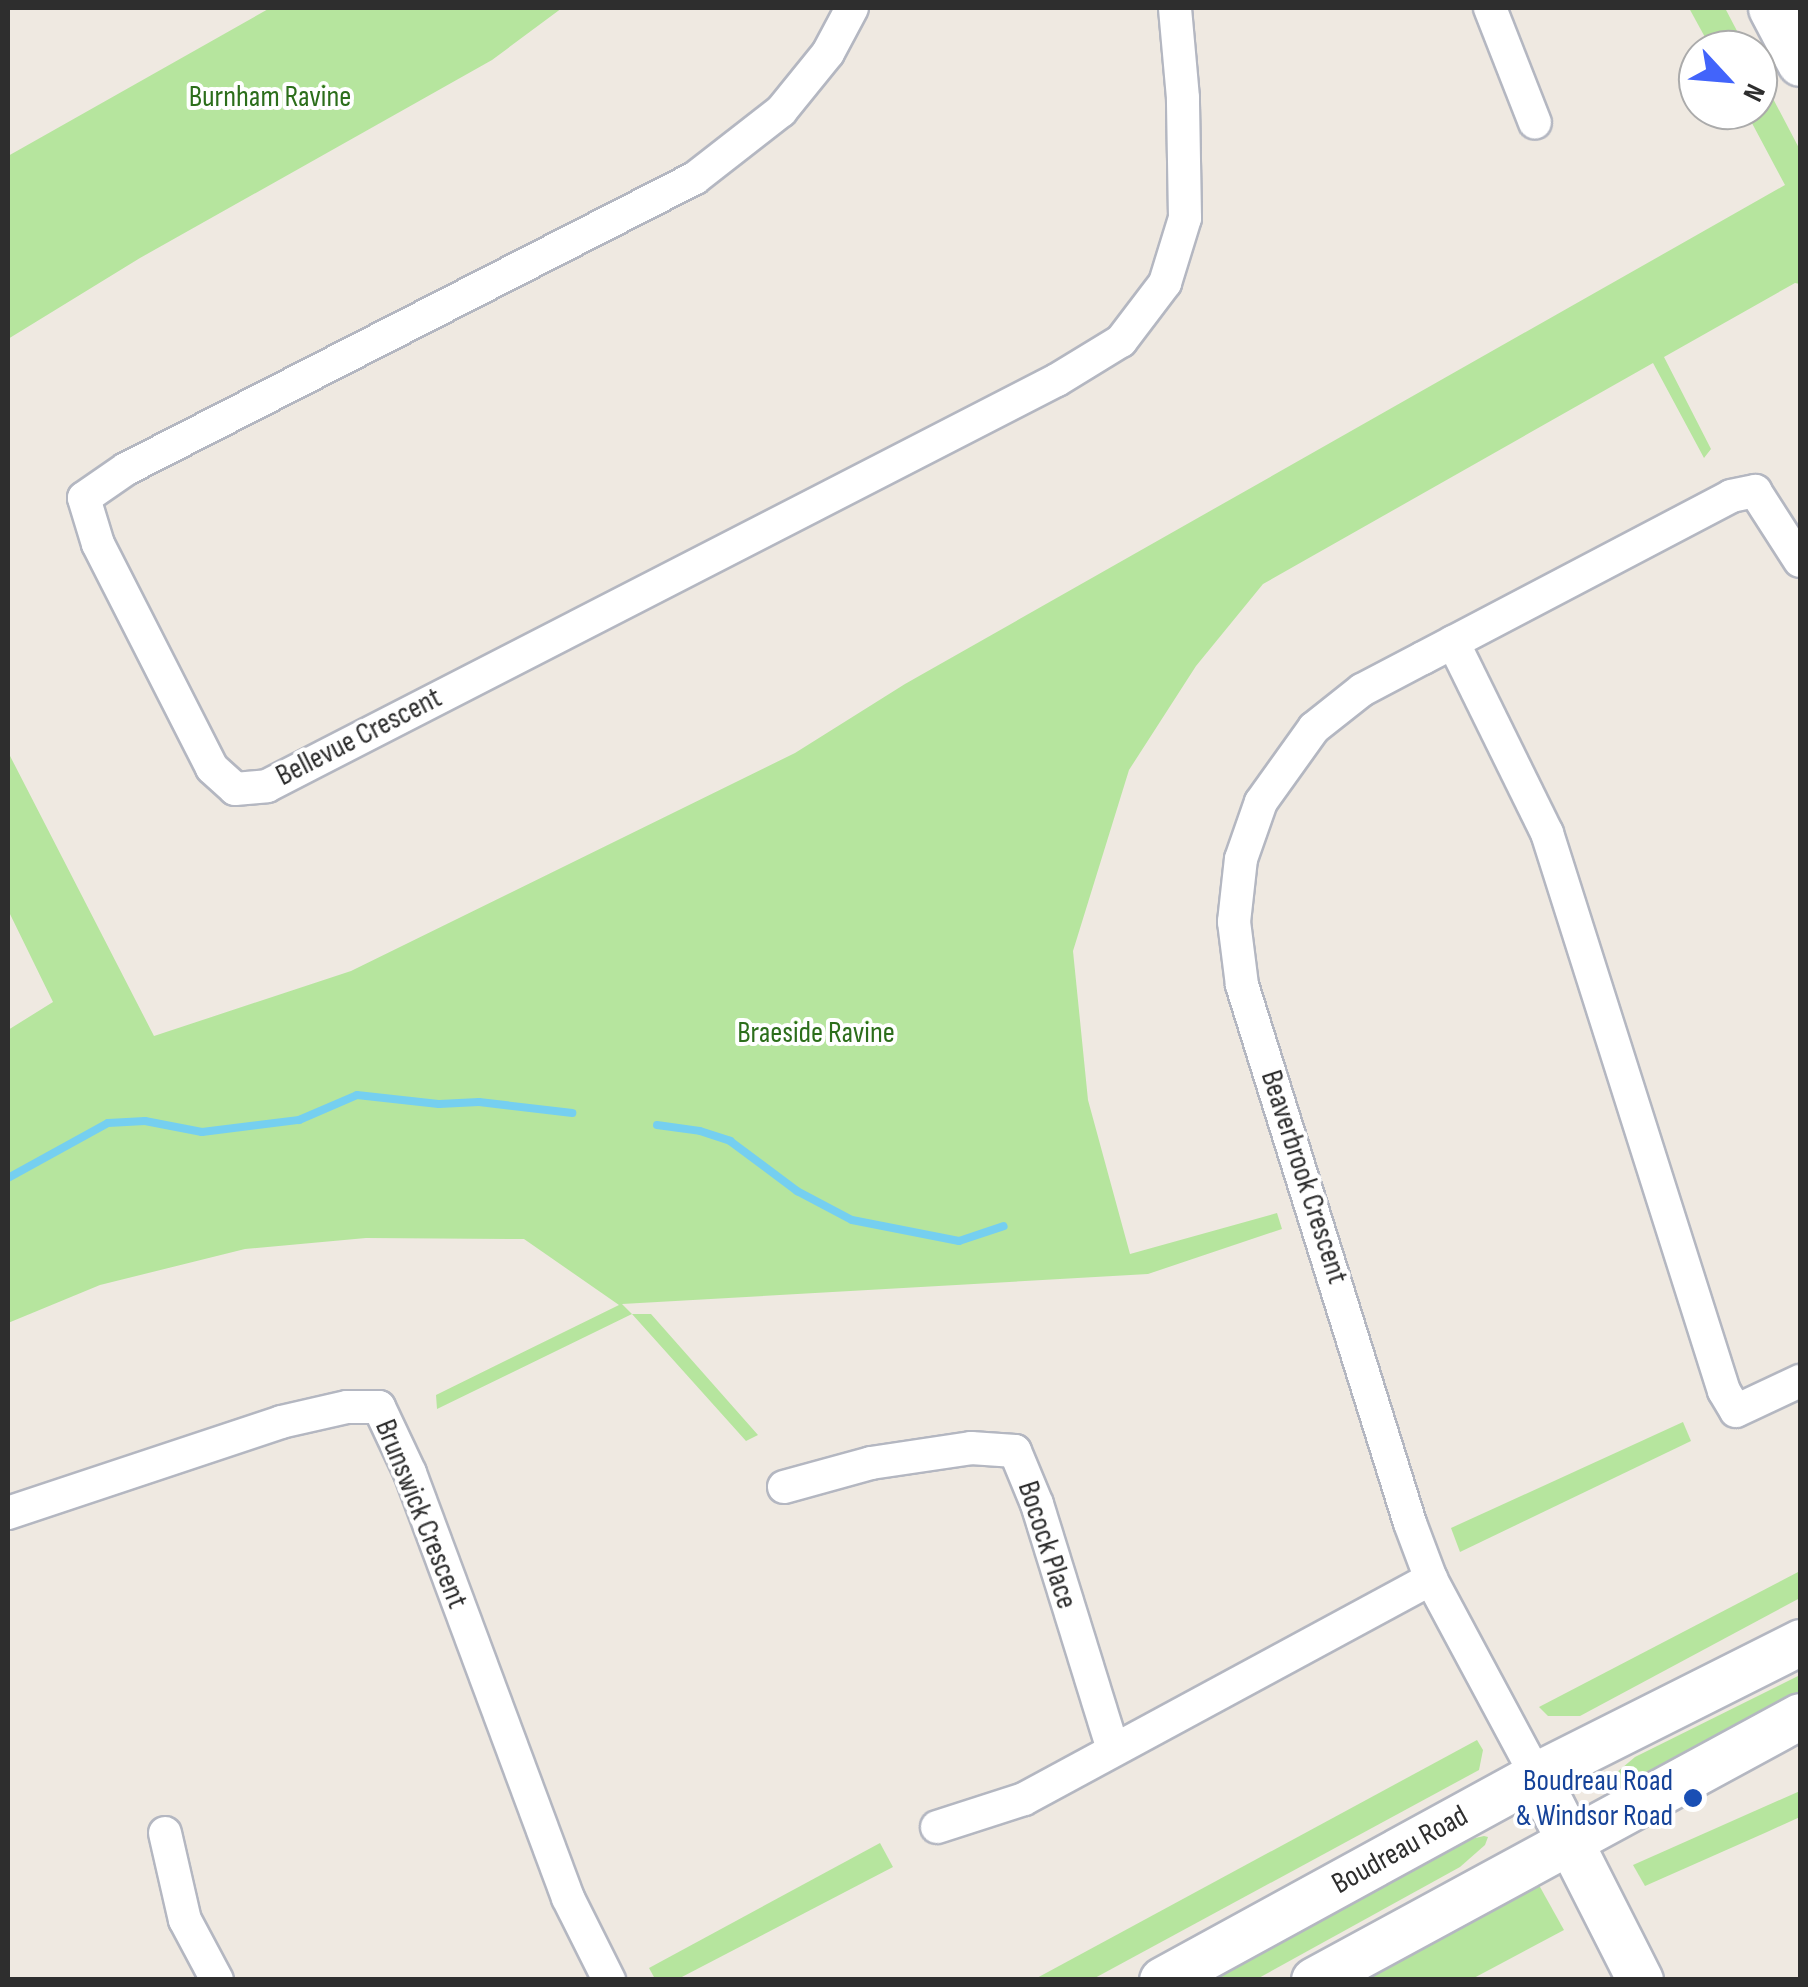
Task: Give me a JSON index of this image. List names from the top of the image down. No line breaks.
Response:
{"streets":{"main road":["Boudreau Road"],"street":["Bellevue Crescent","Beaverbrook Crescent","Brunswick Crescent","Bocock Place"]},"crossings":[["Beaverbrook Crescent","Boudreau Road"]],"parks":["Burnham Ravine","Braeside Ravine"],"places":["Boudreau Road & Windsor Road"],"north":"bottom right"}
